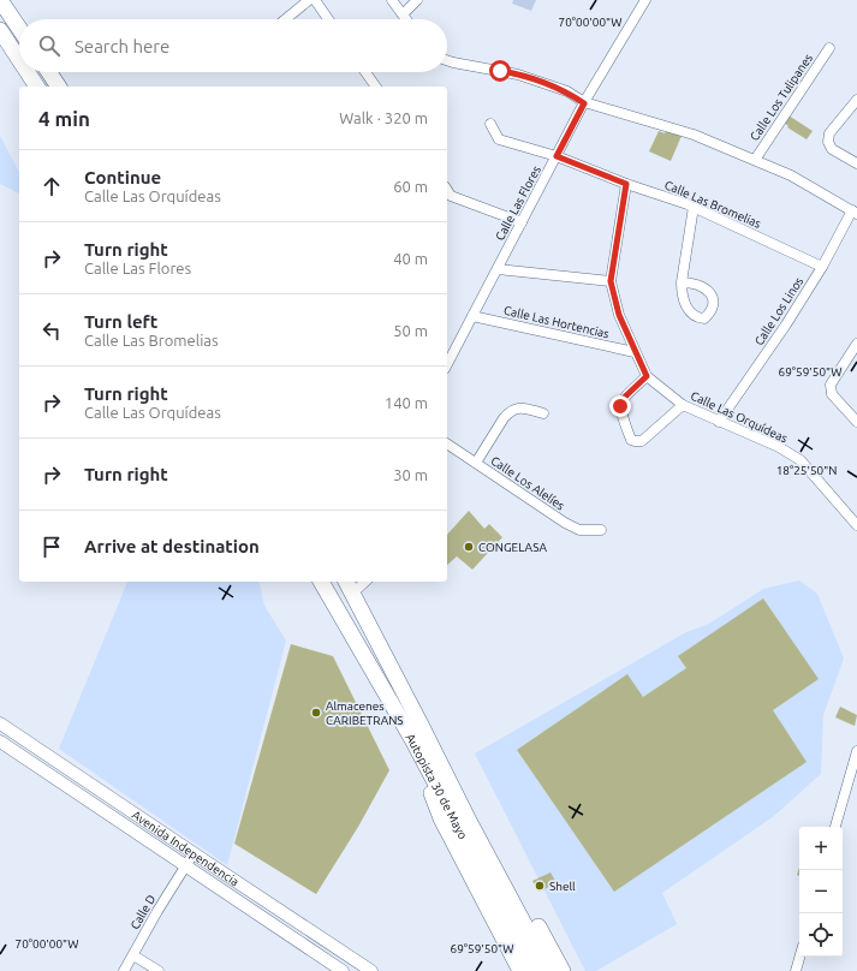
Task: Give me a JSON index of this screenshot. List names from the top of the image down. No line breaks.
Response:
{"streets":{"highway":["Autopista 30 de Mayo"],"street":["Calle Los Tulipanes","Calle Las Flores","Calle Las Bromelias","Calle Los Linos","Calle Las Hortencias","Calle Las Orquídeas","Calle Los Alelíes","Avenida Independencia","Calle D"]},"crossings":[["Calle Las Flores","Calle Las Bromelias"],["Calle Las Flores","Calle Las Hortencias"],["Calle Las Bromelias","Calle Los Linos"],["Calle Las Bromelias","Calle Las Orquídeas"],["Calle Los Linos","Calle Las Orquídeas"],["Calle Las Hortencias","Calle Las Orquídeas"],["Avenida Independencia","Calle D"]],"places":["CONGELASA","Almacenes CARIBETRANS","Shell"],"page":{"search":"Search here","heading":["4 min","Walk · 320 m"],"list":[["Continue","Calle Las Orquídeas","60 m"],["Turn right","Calle Las Flores","40 m"],["Turn left","Calle Las Bromelias","50 m"],["Turn right","Calle Las Orquídeas","140 m"],["Turn right","30 m"],"Arrive at destination"],"map_buttons":["+","−"]},"coordinates":["70°00'00\"W","69°59'50\"W","18°25'50\"N"]}
